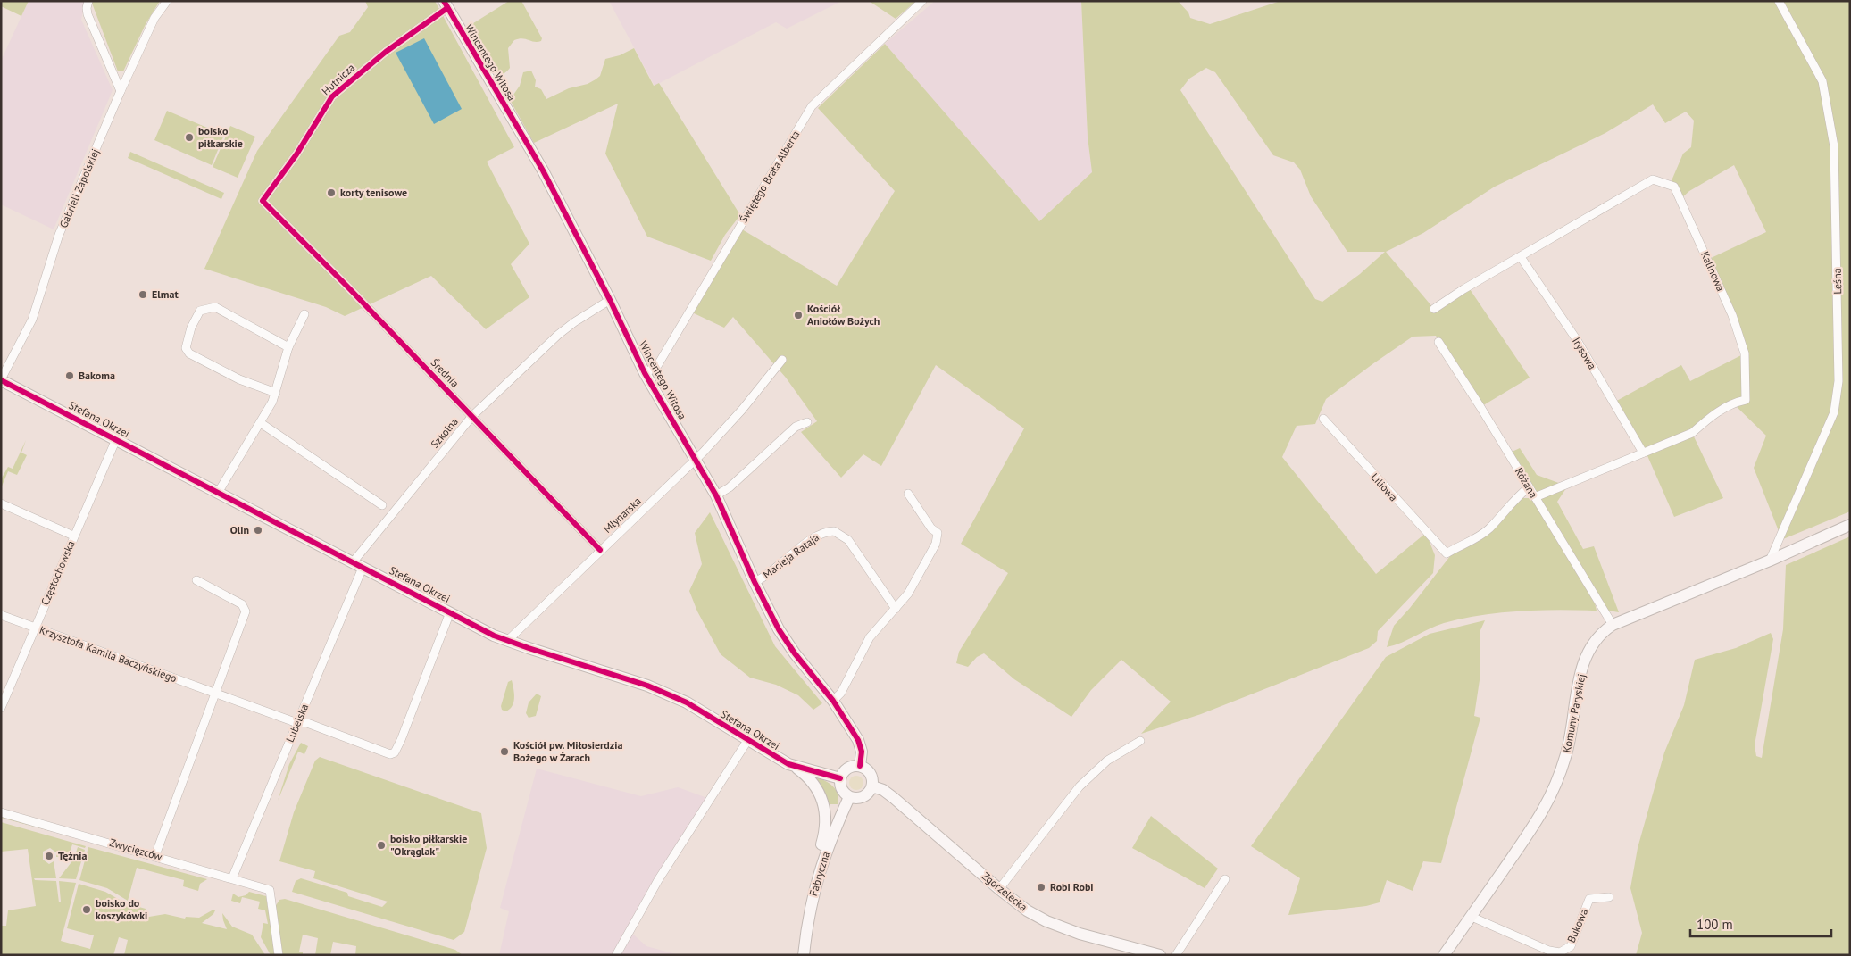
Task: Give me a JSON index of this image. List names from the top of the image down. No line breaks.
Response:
{"streets":{"street":["Wincentego Witosa","Hutnicza","Świętego Brata Alberta","Gabrieli Zapolskiej","Kalinowa","Leśna","Irysowa","Średnia","Stefana Okrzei","Szkolna","Różana","Liliowa","Młynarska","Macieja Rataja","Częstochowska","Krzysztofa Kamila Baczyńskiego","Komuny Paryskiej","Lubelska","Zwycięzców","Fabryczna","Zgorzelecka","Bukowa"]},"crossings":[["Wincentego Witosa","Hutnicza"],["Wincentego Witosa","Świętego Brata Alberta"],["Wincentego Witosa","Stefana Okrzei"],["Wincentego Witosa","Szkolna"],["Wincentego Witosa","Młynarska"],["Wincentego Witosa","Macieja Rataja"],["Wincentego Witosa","Fabryczna"],["Wincentego Witosa","Zgorzelecka"],["Hutnicza","Średnia"],["Gabrieli Zapolskiej","Stefana Okrzei"],["Kalinowa","Irysowa"],["Kalinowa","Różana"],["Leśna","Komuny Paryskiej"],["Średnia","Szkolna"],["Średnia","Młynarska"],["Stefana Okrzei","Szkolna"],["Stefana Okrzei","Młynarska"],["Stefana Okrzei","Częstochowska"],["Stefana Okrzei","Krzysztofa Kamila Baczyńskiego"],["Stefana Okrzei","Lubelska"],["Stefana Okrzei","Fabryczna"],["Stefana Okrzei","Zgorzelecka"],["Szkolna","Lubelska"],["Różana","Liliowa"],["Różana","Komuny Paryskiej"],["Częstochowska","Krzysztofa Kamila Baczyńskiego"],["Krzysztofa Kamila Baczyńskiego","Lubelska"],["Komuny Paryskiej","Bukowa"],["Lubelska","Zwycięzców"],["Fabryczna","Zgorzelecka"]],"places":["boisko piłkarskie","korty tenisowe","Elmat","Kościół Aniołów Bożych","Bakoma","Olin","Kościół pw. Miłosierdzia Bożego w Żarach","boisko piłkarskie \"Okrąglak\"","Tężnia","Robi Robi","boisko do koszykówki"],"scale_bar":"100 m"}
